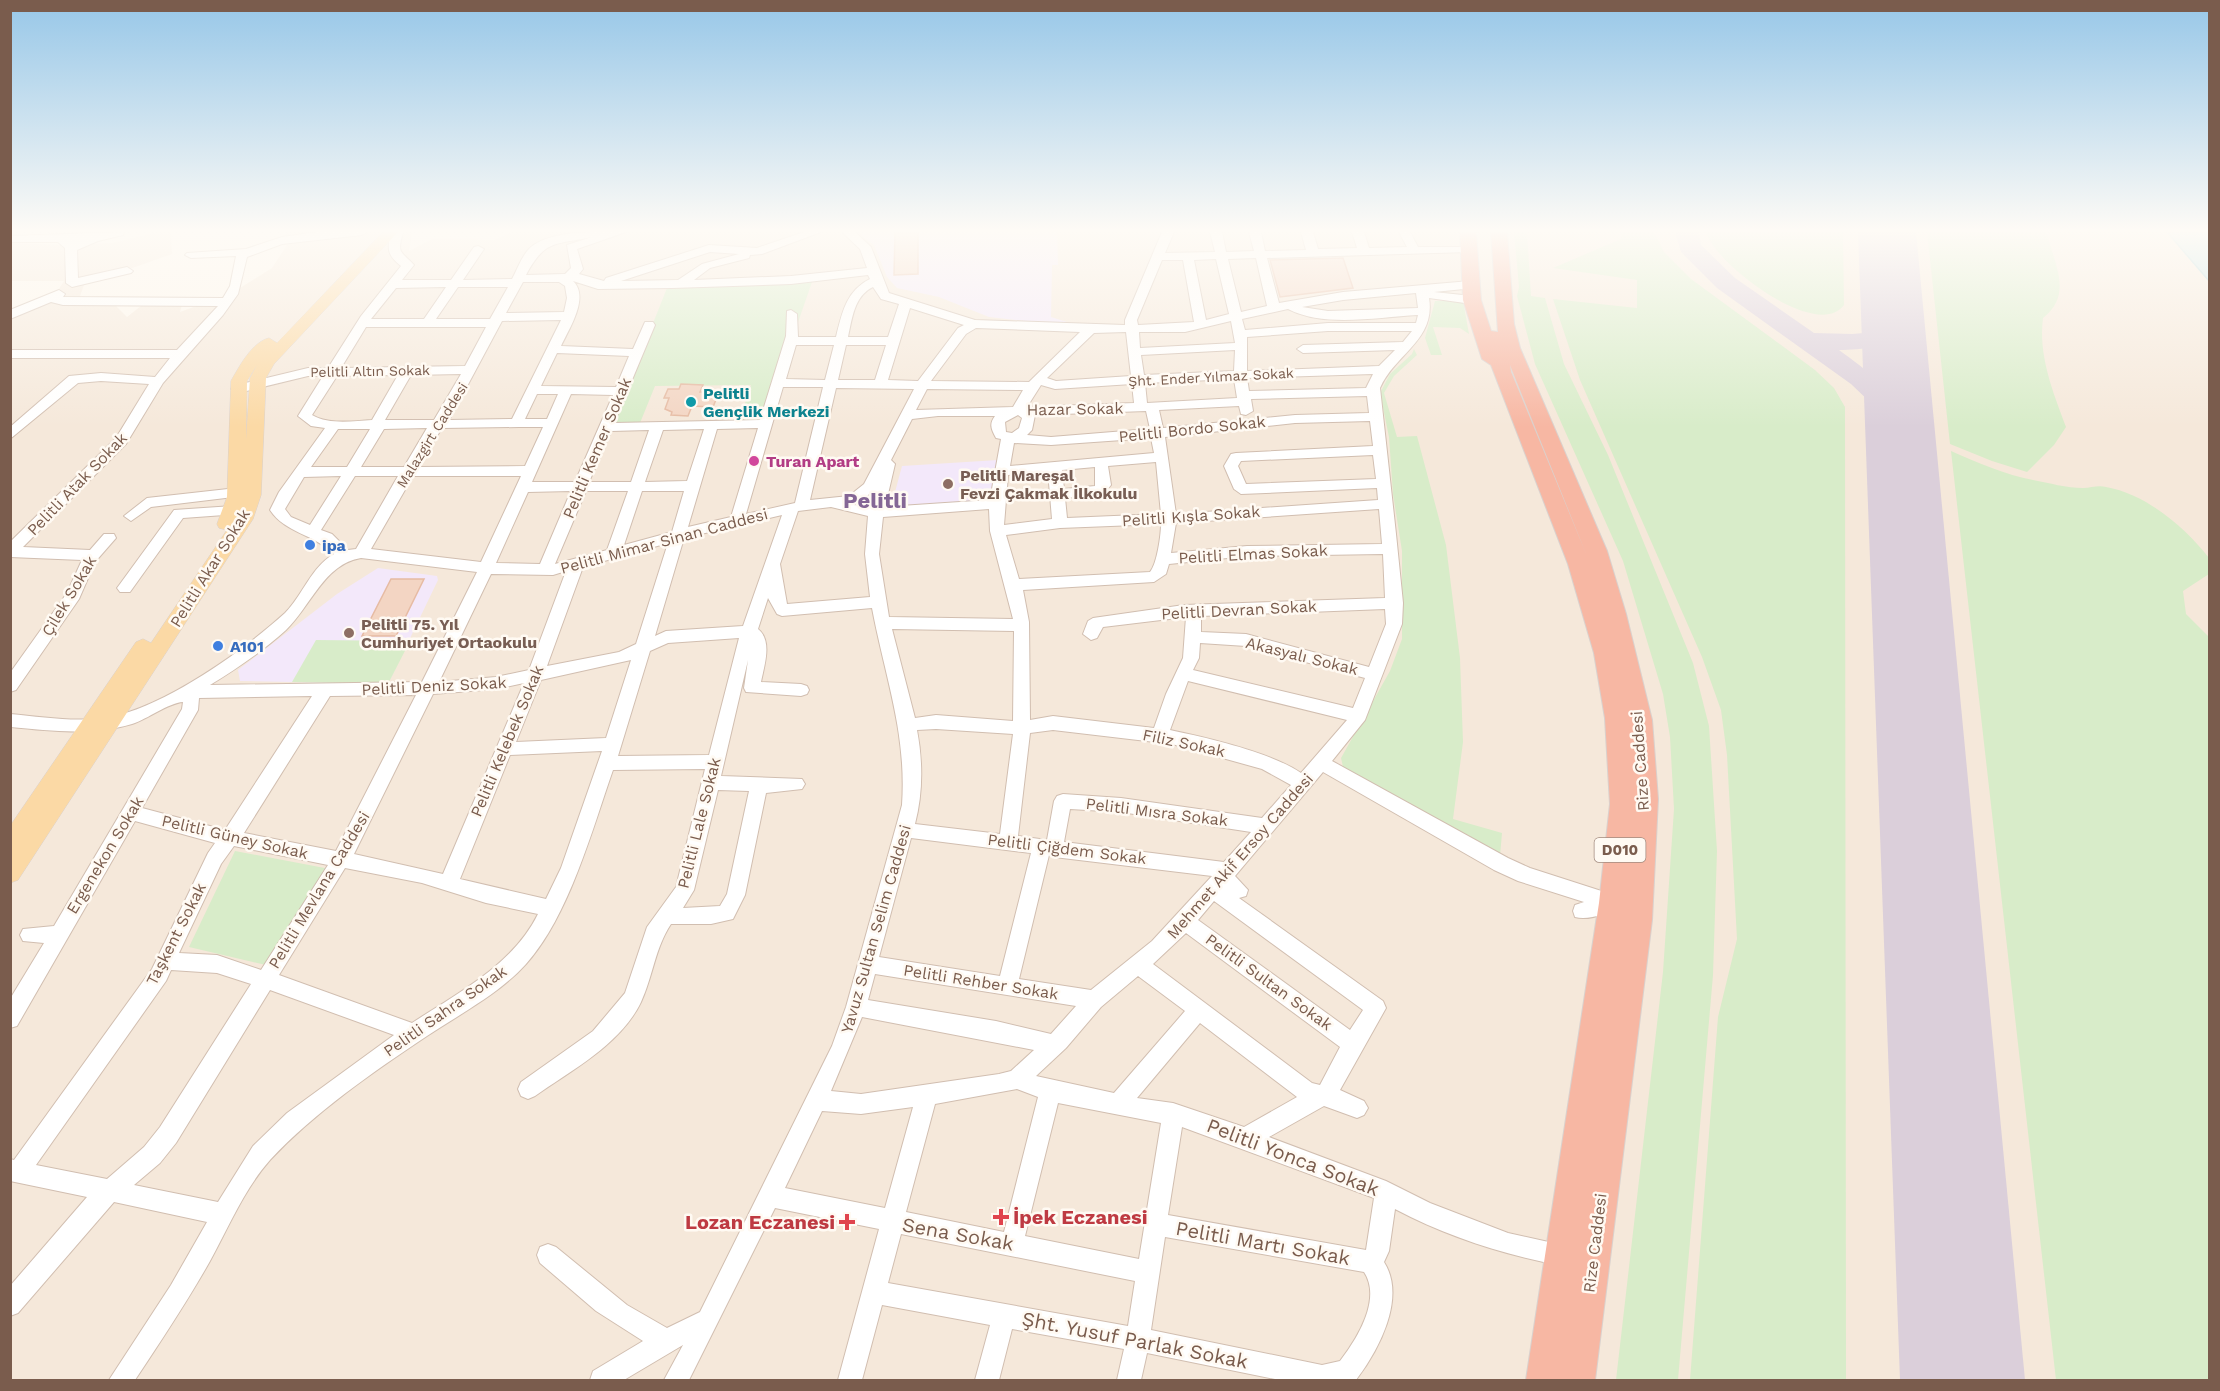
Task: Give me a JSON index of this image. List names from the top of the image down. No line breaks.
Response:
{"streets":{"highway":["Rize Caddesi","D010"],"main road":["Pelitli Akar Sokak"],"street":["Pelitli Altın Sokak","Şht. Ender Yılmaz Sokak","Hazar Sokak","Pelitli Bordo Sokak","Malazgirt Caddesi","Pelitli Kemer Sokak","Pelitli Atak Sokak","Pelitli Kışla Sokak","Pelitli Mimar Sinan Caddesi","Pelitli Elmas Sokak","Çilek Sokak","Pelitli Devran Sokak","Akasyalı Sokak","Pelitli Deniz Sokak","Pelitli Kelebek Sokak","Filiz Sokak","Pelitli Mısra Sokak","Pelitli Lale Sokak","Pelitli Güney Sokak","Pelitli Çiğdem Sokak","Ergenekon Sokak","Mehmet Akif Ersoy Caddesi","Pelitli Mevlana Caddesi","Yavuz Sultan Selim Caddesi","Taşkent Sokak","Pelitli Rehber Sokak","Pelitli Sultan Sokak","Pelitli Sahra Sokak","Pelitli Yonca Sokak","Sena Sokak","Pelitli Martı Sokak","Şht. Yusuf Parlak Sokak"]},"crossings":[["Pelitli Altın Sokak","Malazgirt Caddesi"],["Pelitli Altın Sokak","Pelitli Akar Sokak"],["Şht. Ender Yılmaz Sokak","Pelitli Mimar Sinan Caddesi"],["Şht. Ender Yılmaz Sokak","Pelitli Elmas Sokak"],["Şht. Ender Yılmaz Sokak","Pelitli Lale Sokak"],["Şht. Ender Yılmaz Sokak","Mehmet Akif Ersoy Caddesi"],["Hazar Sokak","Pelitli Bordo Sokak"],["Hazar Sokak","Pelitli Mimar Sinan Caddesi"],["Hazar Sokak","Pelitli Elmas Sokak"],["Hazar Sokak","Mehmet Akif Ersoy Caddesi"],["Pelitli Bordo Sokak","Pelitli Elmas Sokak"],["Pelitli Bordo Sokak","Mehmet Akif Ersoy Caddesi"],["Malazgirt Caddesi","Pelitli Mimar Sinan Caddesi"],["Pelitli Kemer Sokak","Pelitli Mimar Sinan Caddesi"],["Pelitli Kışla Sokak","Pelitli Elmas Sokak"],["Pelitli Kışla Sokak","Mehmet Akif Ersoy Caddesi"],["Pelitli Mimar Sinan Caddesi","Pelitli Kelebek Sokak"],["Pelitli Mimar Sinan Caddesi","Pelitli Lale Sokak"],["Pelitli Mimar Sinan Caddesi","Pelitli Mevlana Caddesi"],["Pelitli Mimar Sinan Caddesi","Yavuz Sultan Selim Caddesi"],["Pelitli Mimar Sinan Caddesi","Pelitli Sahra Sokak"],["Pelitli Elmas Sokak","Mehmet Akif Ersoy Caddesi"],["Pelitli Devran Sokak","Mehmet Akif Ersoy Caddesi"],["Akasyalı Sokak","Mehmet Akif Ersoy Caddesi"],["Pelitli Deniz Sokak","Pelitli Kelebek Sokak"],["Pelitli Deniz Sokak","Pelitli Lale Sokak"],["Pelitli Deniz Sokak","Ergenekon Sokak"],["Pelitli Deniz Sokak","Pelitli Mevlana Caddesi"],["Pelitli Deniz Sokak","Taşkent Sokak"],["Pelitli Deniz Sokak","Pelitli Sahra Sokak"],["Pelitli Kelebek Sokak","Pelitli Güney Sokak"],["Filiz Sokak","Mehmet Akif Ersoy Caddesi"],["Rize Caddesi","Mehmet Akif Ersoy Caddesi"],["Rize Caddesi","Pelitli Yonca Sokak"],["Pelitli Mısra Sokak","Pelitli Çiğdem Sokak"],["Pelitli Mısra Sokak","Mehmet Akif Ersoy Caddesi"],["Pelitli Güney Sokak","Ergenekon Sokak"],["Pelitli Güney Sokak","Pelitli Mevlana Caddesi"],["Pelitli Güney Sokak","Taşkent Sokak"],["Pelitli Güney Sokak","Pelitli Sahra Sokak"],["Pelitli Çiğdem Sokak","Mehmet Akif Ersoy Caddesi"],["Pelitli Çiğdem Sokak","Yavuz Sultan Selim Caddesi"],["Mehmet Akif Ersoy Caddesi","Yavuz Sultan Selim Caddesi"],["Mehmet Akif Ersoy Caddesi","Pelitli Rehber Sokak"],["Mehmet Akif Ersoy Caddesi","Pelitli Sultan Sokak"],["Mehmet Akif Ersoy Caddesi","Pelitli Yonca Sokak"],["Yavuz Sultan Selim Caddesi","Pelitli Rehber Sokak"],["Yavuz Sultan Selim Caddesi","Sena Sokak"],["Pelitli Yonca Sokak","Pelitli Martı Sokak"],["Pelitli Martı Sokak","Şht. Yusuf Parlak Sokak"]],"districts":["Pelitli"],"places":{"other":["Pelitli Gençlik Merkezi","Turan Apart","Pelitli Mareşal Fevzi Çakmak İlkokulu","ipa","Pelitli 75. Yıl Cumhuriyet Ortaokulu","A101"],"health":["İpek Eczanesi","Lozan Eczanesi"]}}
